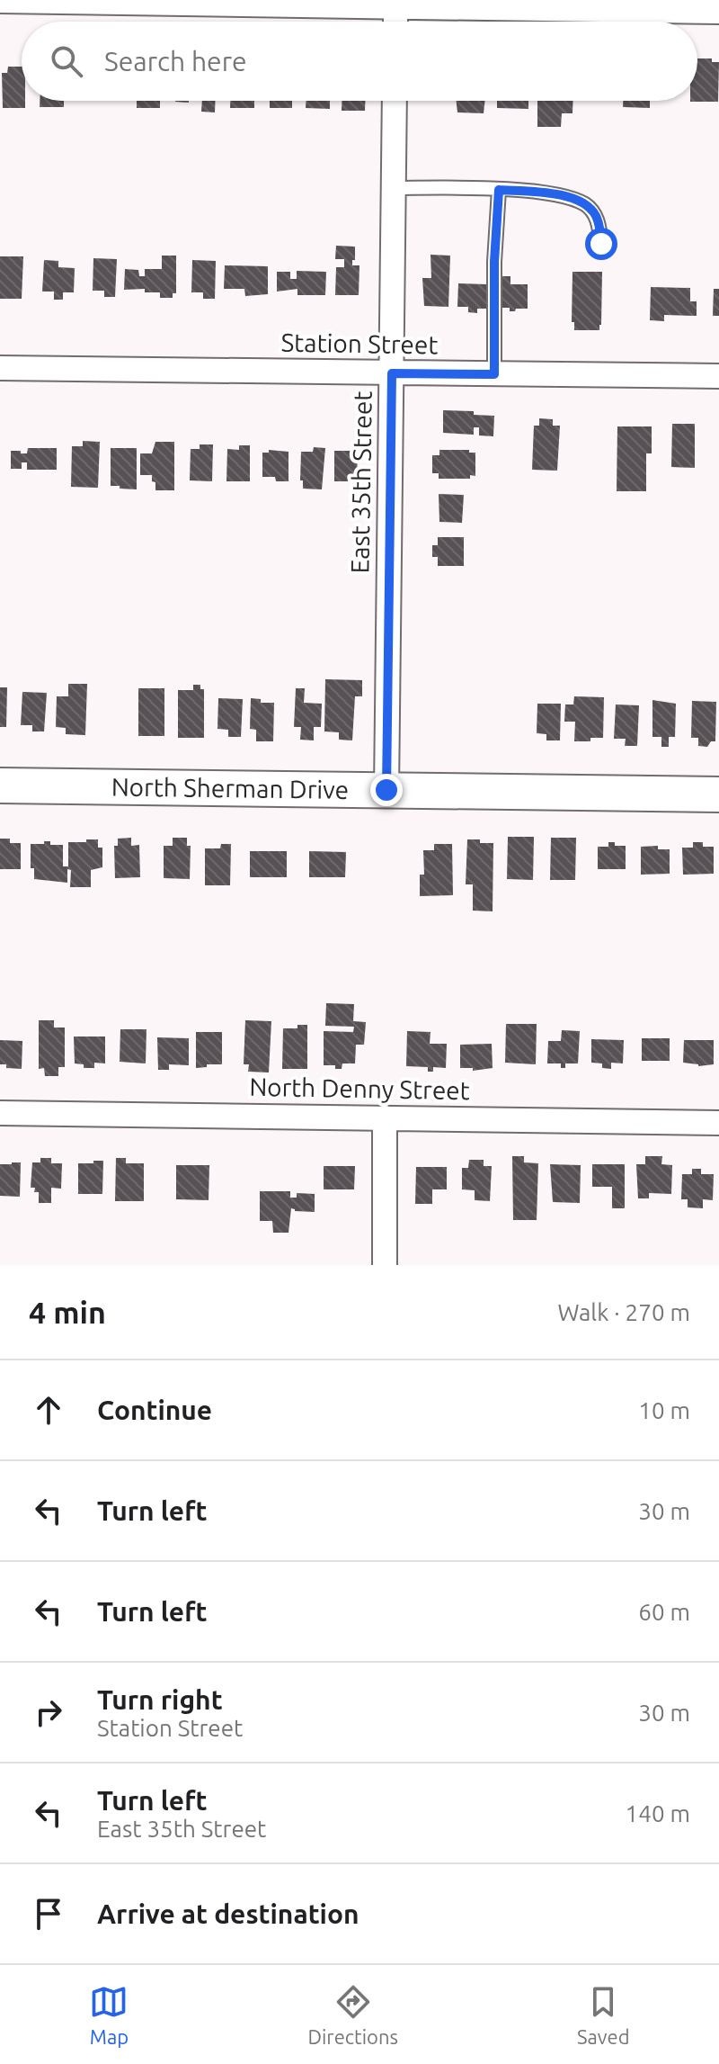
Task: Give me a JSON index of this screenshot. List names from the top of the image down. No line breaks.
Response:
{"streets":{"main road":["North Sherman Drive"],"street":["Station Street","East 35th Street","North Denny Street"]},"crossings":[["Station Street","East 35th Street"],["East 35th Street","North Sherman Drive"]],"page":{"search":"Search here","heading":["4 min","Walk · 270 m"],"list":[["Continue","10 m"],["Turn left","30 m"],["Turn left","60 m"],["Turn right","Station Street","30 m"],["Turn left","East 35th Street","140 m"],"Arrive at destination"],"nav":["Map","Directions","Saved"]}}
